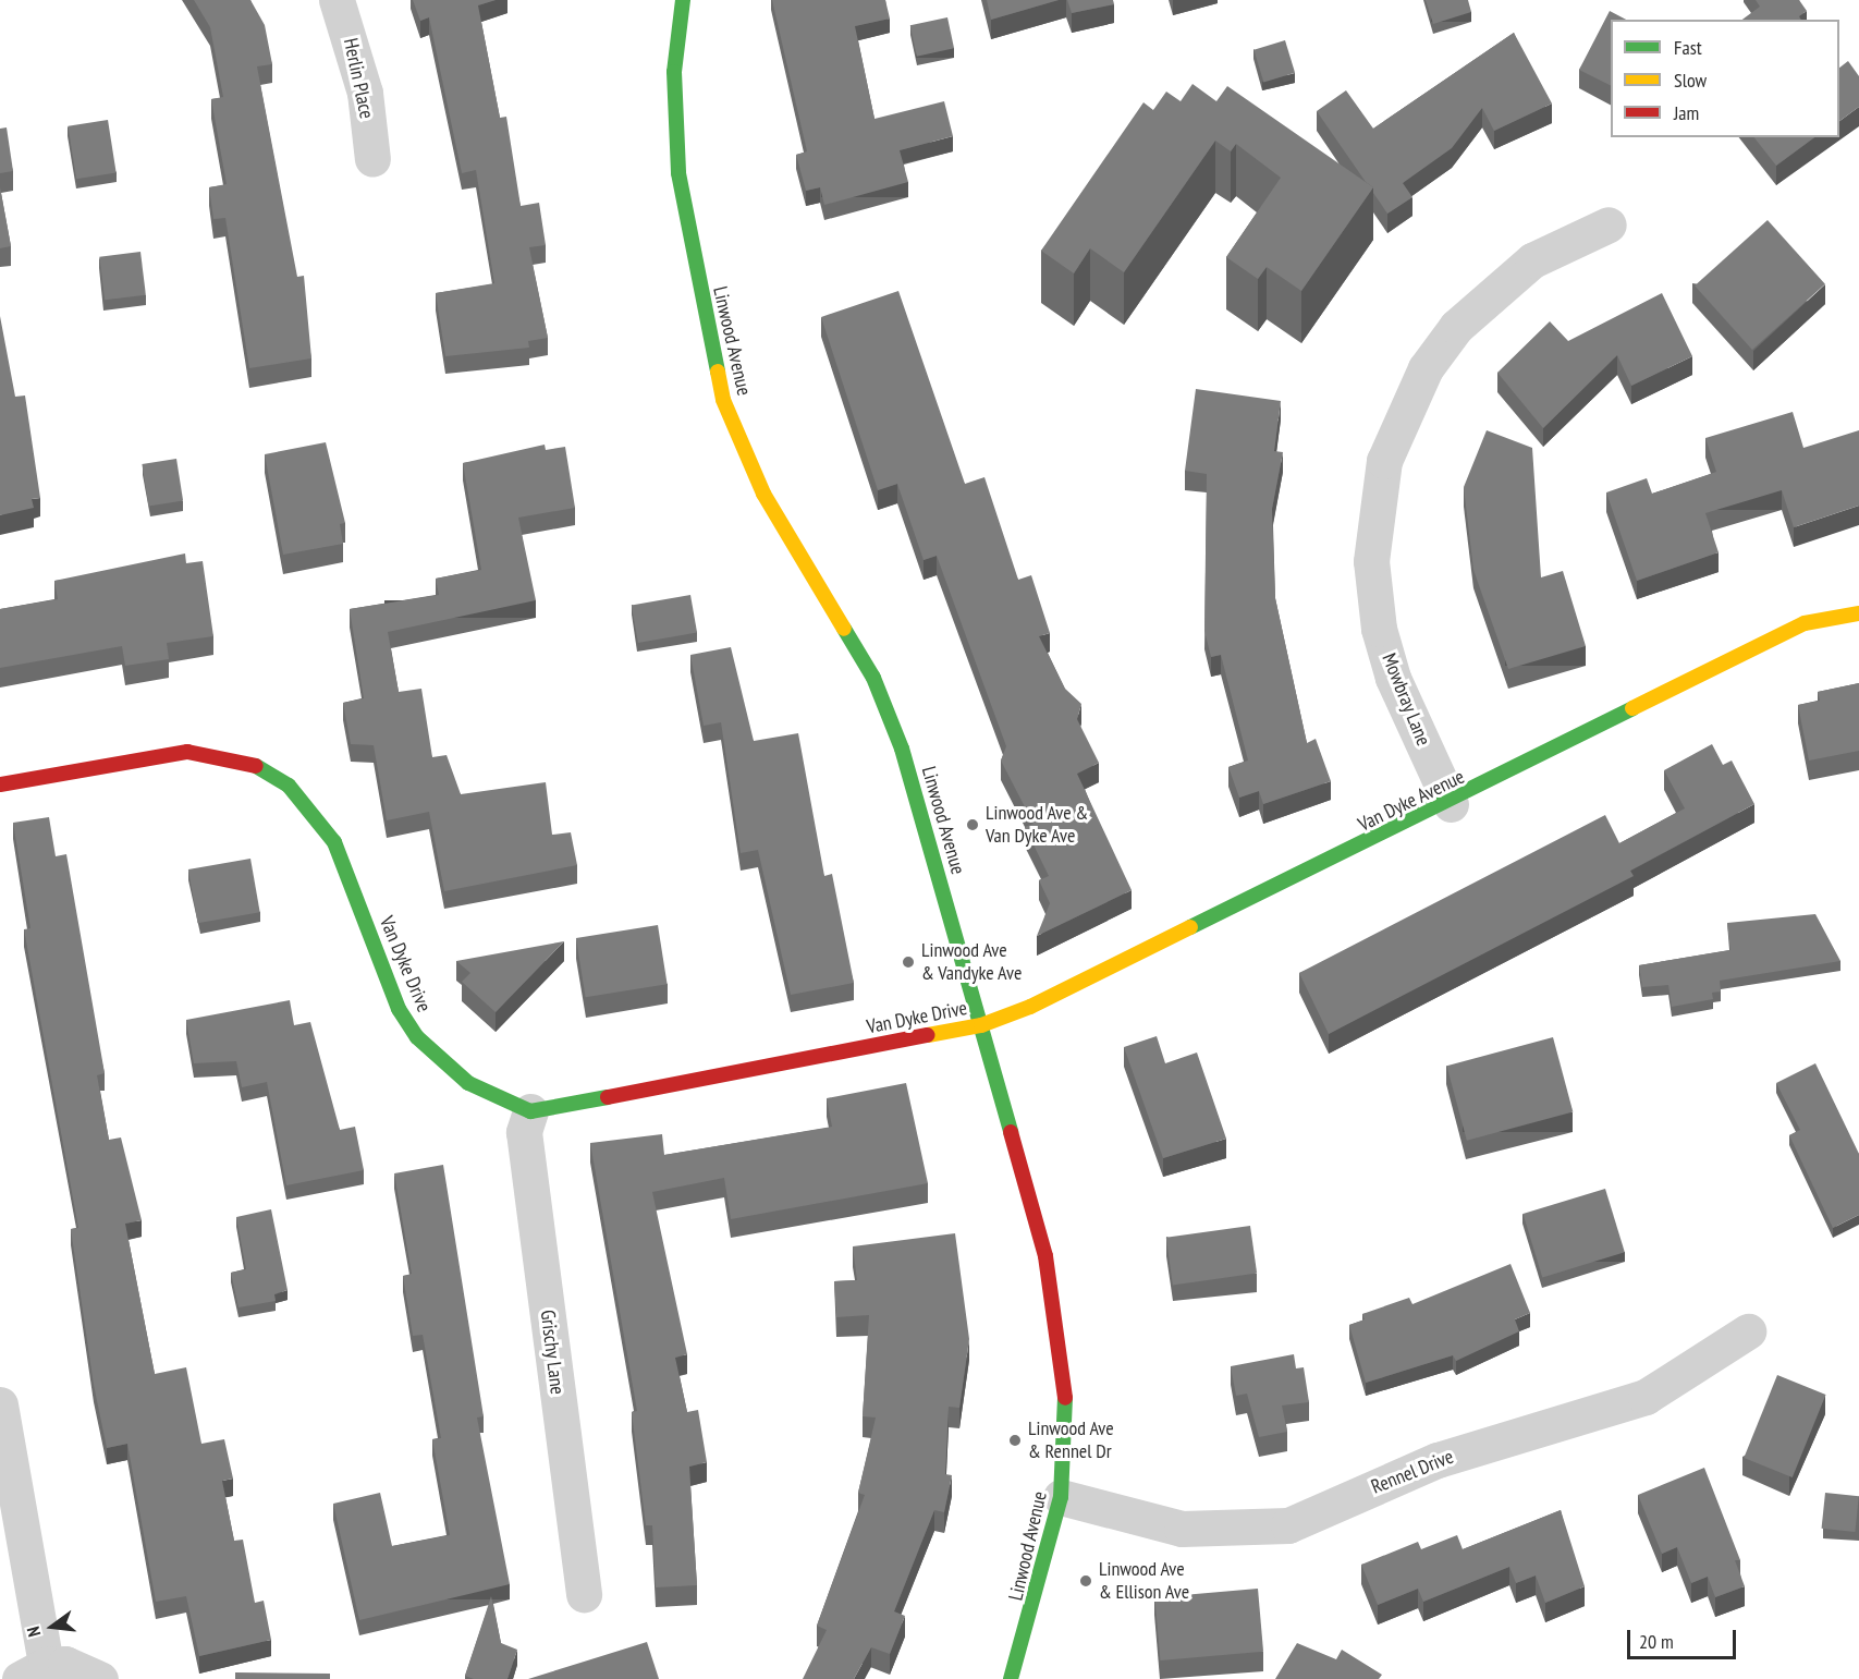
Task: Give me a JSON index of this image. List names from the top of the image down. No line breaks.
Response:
{"streets":{"street":["Herlin Place","Linwood Avenue","Mowbray Lane","Van Dyke Avenue","Van Dyke Drive","Grischy Lane","Rennel Drive"]},"crossings":[["Linwood Avenue","Van Dyke Avenue"],["Linwood Avenue","Van Dyke Drive"],["Linwood Avenue","Rennel Drive"],["Mowbray Lane","Van Dyke Avenue"],["Van Dyke Avenue","Van Dyke Drive"],["Van Dyke Drive","Grischy Lane"]],"places":["Linwood Ave & Van Dyke Ave","Linwood Ave & Vandyke Ave","Linwood Ave & Rennel Dr","Linwood Ave & Ellison Ave"],"legend":["Fast","Slow","Jam"],"scale_bar":"20 m","north":"left"}
